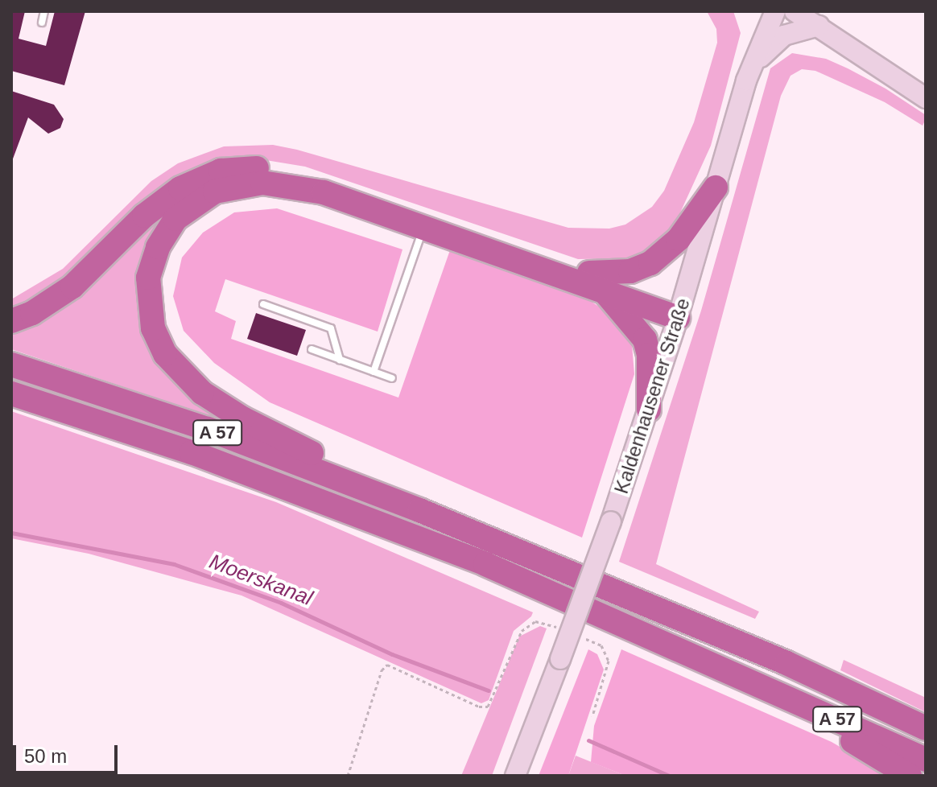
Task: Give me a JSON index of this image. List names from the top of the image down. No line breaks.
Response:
{"streets":{"highway":["A 57"],"main road":["Kaldenhausener Straße"]},"water":["Moerskanal"],"scale_bar":"50 m"}
